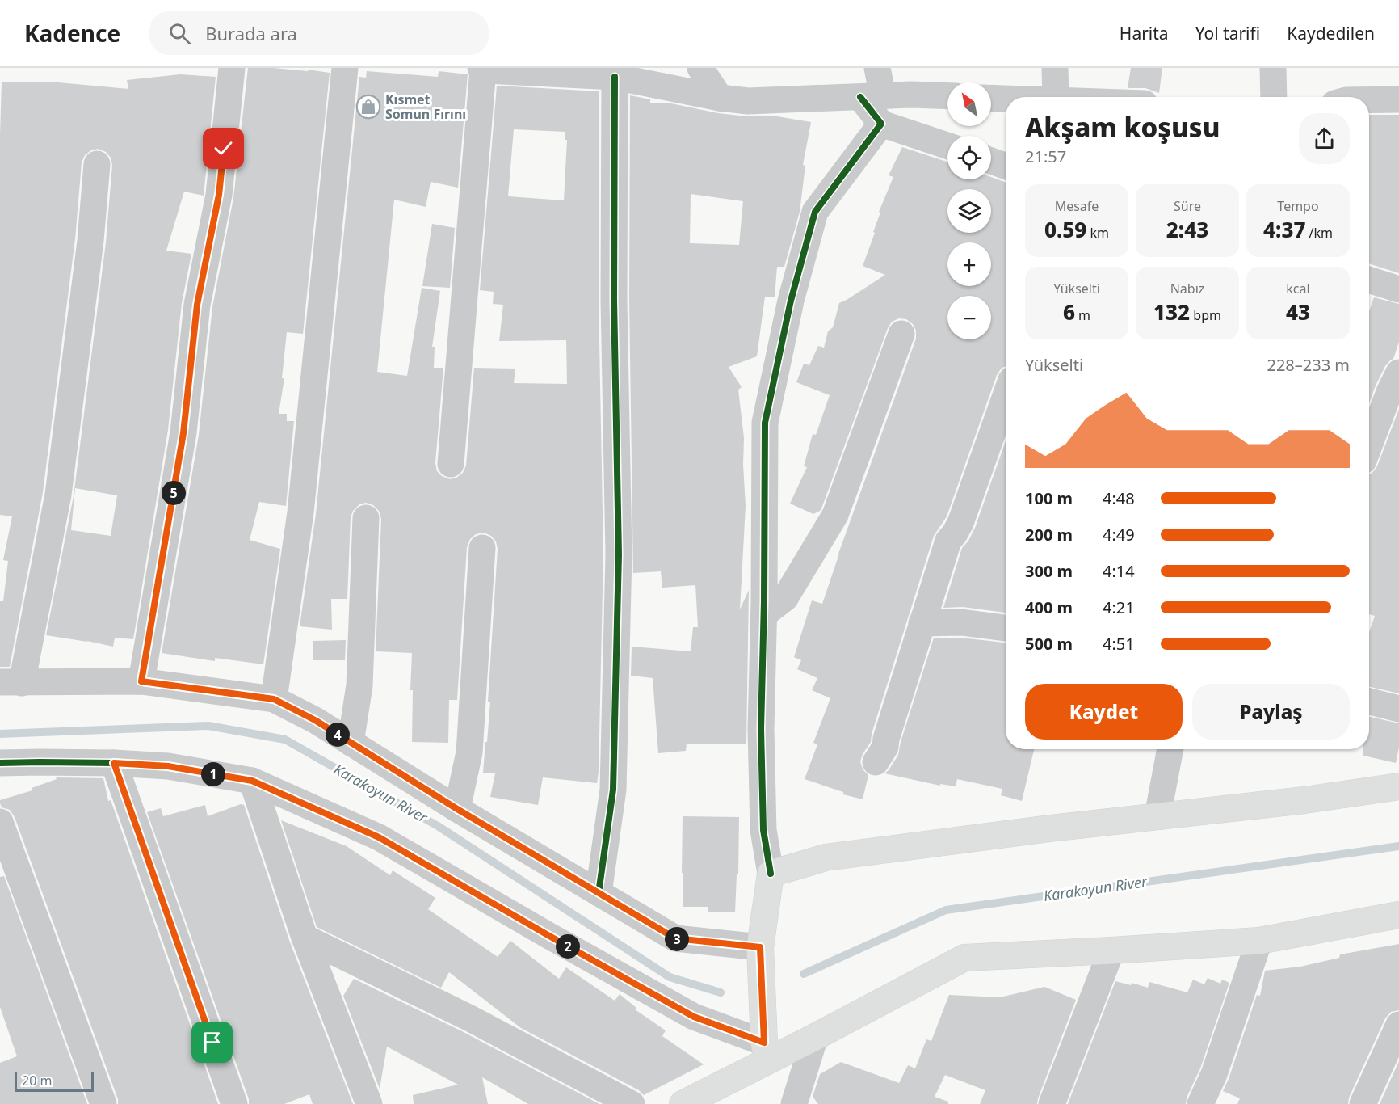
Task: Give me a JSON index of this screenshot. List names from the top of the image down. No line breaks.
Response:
{"water":["Karakoyun River"],"places":{"shop":["Kısmet Somun Fırını"]},"scale_bar":"20 m","north":"top left","page":{"header":"Kadence","search":"Burada ara","nav":["Harita","Yol tarifi","Kaydedilen"],"map_buttons":["+","−"],"heading":["Akşam koşusu","21:57"],"stats":[["Mesafe","0.59 km"],["Süre","2:43"],["Tempo","4:37 /km"],["Yükselti","6 m"],["Nabız","132 bpm"],["kcal","43"]],"chart":["Yükselti","228–233 m"],"list":[{"name":"100 m","note":"4:48"},{"name":"200 m","note":"4:49"},{"name":"300 m","note":"4:14"},{"name":"400 m","note":"4:21"},{"name":"500 m","note":"4:51"}],"pins":["5","4","1","3","2"],"buttons":["Kaydet","Paylaş"],"scale":"20 m"}}
